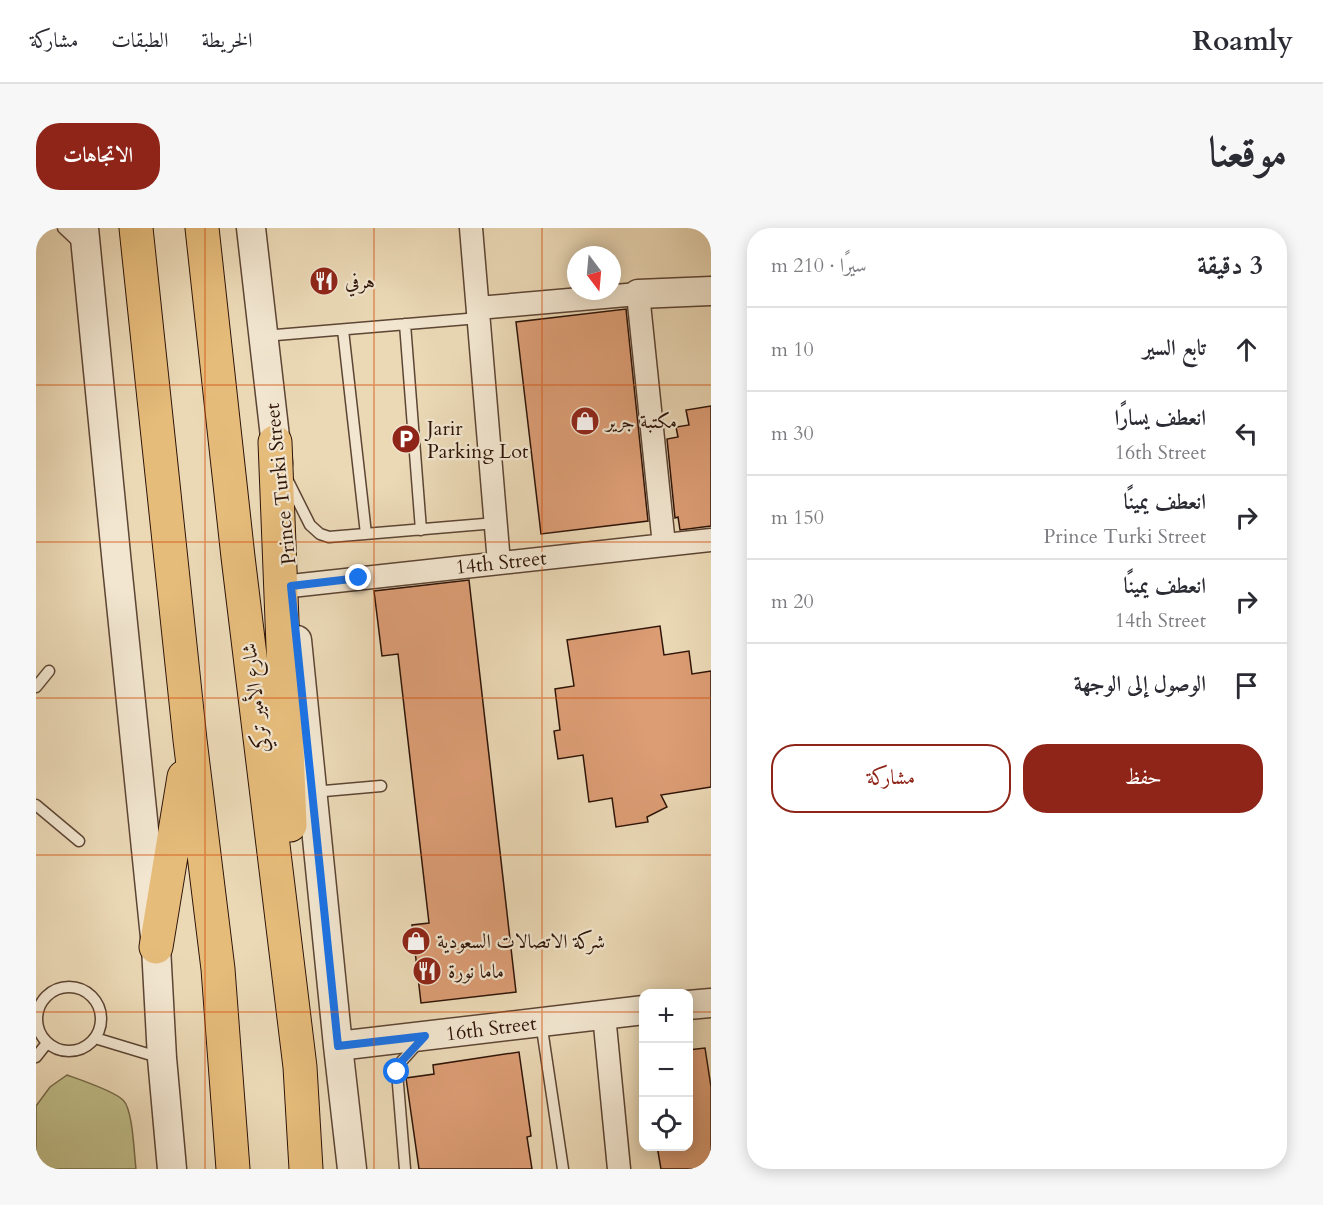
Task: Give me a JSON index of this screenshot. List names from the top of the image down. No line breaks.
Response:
{"streets":{"main road":["شارع الأمير تركي"],"street":["Prince Turki Street","14th Street","16th Street"]},"crossings":[["Prince Turki Street","14th Street"],["Prince Turki Street","16th Street"]],"places":{"restaurant":["هرفي","ماما نورة"],"shop":["مكتبة جرير","شركة الاتصالات السعودية"],"parking":["Jarir Parking Lot"]},"north":"bottom","page":{"header":"Roamly","nav":["الخريطة","الطبقات","مشاركة"],"title":"موقعنا","buttons":["الاتجاهات",["حفظ","مشاركة"]],"heading":["3 دقيقة","سيرًا · 210 m"],"list":[["تابع السير","10 m"],["انعطف يسارًا","16th Street","30 m"],["انعطف يمينًا","Prince Turki Street","150 m"],["انعطف يمينًا","14th Street","20 m"],"الوصول إلى الوجهة"],"map_buttons":["+","−"]}}
